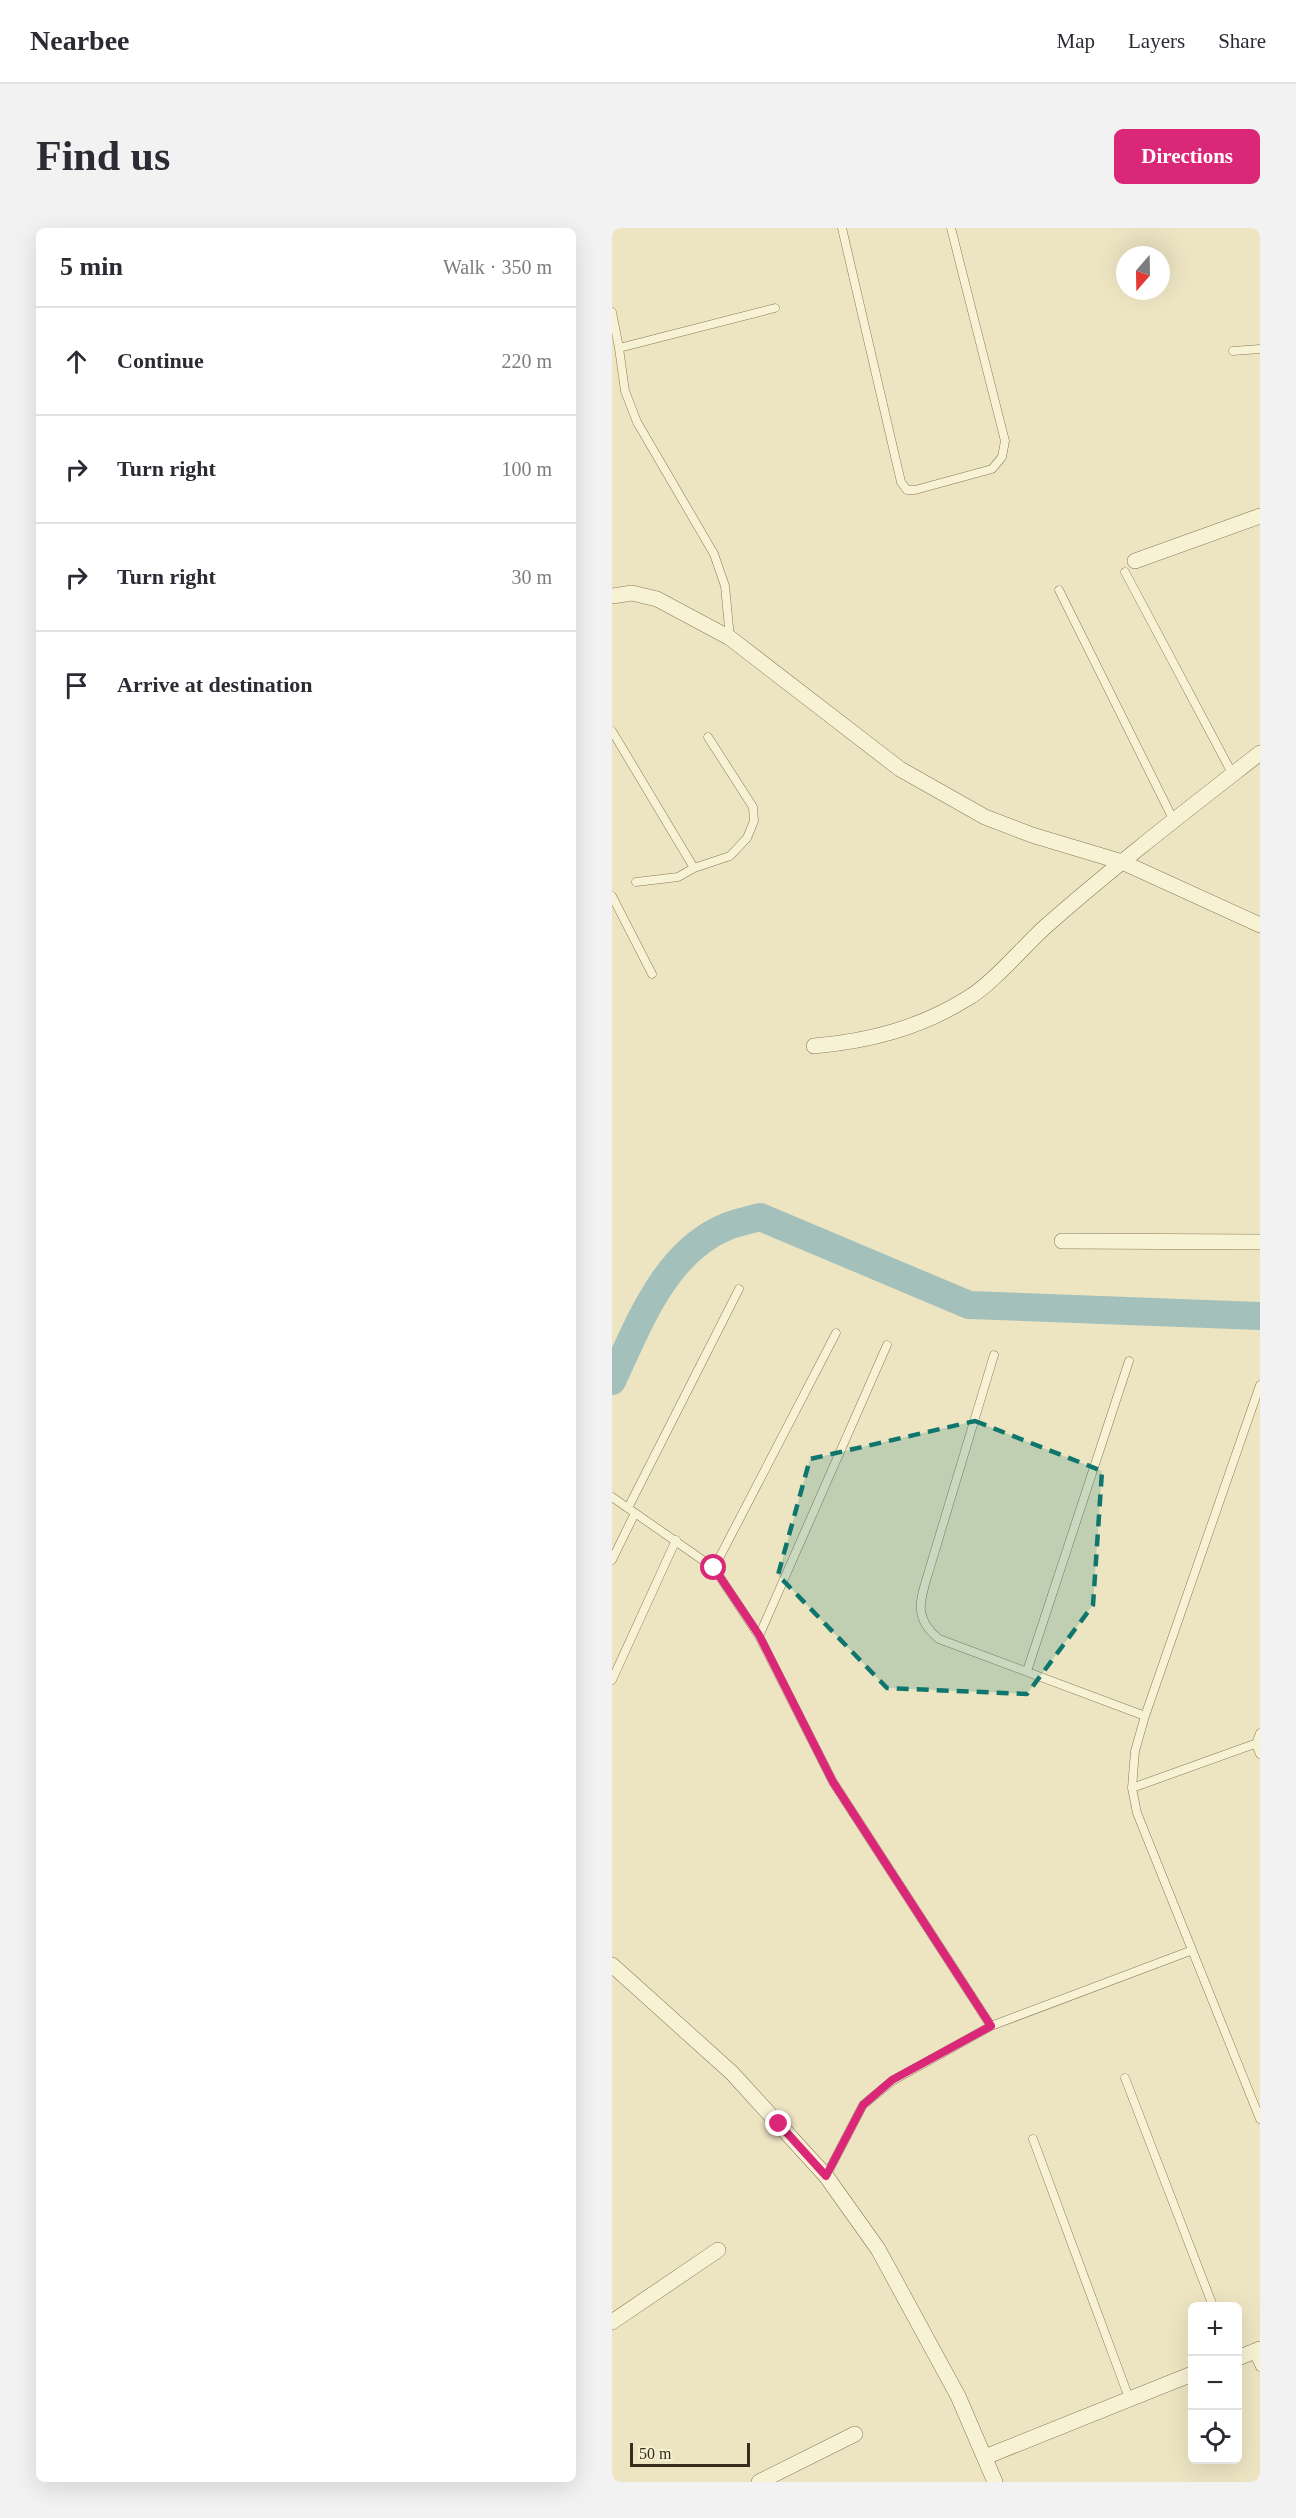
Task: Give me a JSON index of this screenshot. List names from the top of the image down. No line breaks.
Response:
{"scale_bar":"50 m","north":"bottom","page":{"header":"Nearbee","nav":["Map","Layers","Share"],"buttons":"Directions","title":"Find us","heading":["5 min","Walk · 350 m"],"list":[["Continue","220 m"],["Turn right","100 m"],["Turn right","30 m"],"Arrive at destination"],"map_buttons":["+","−"],"scale":"50 m"}}
